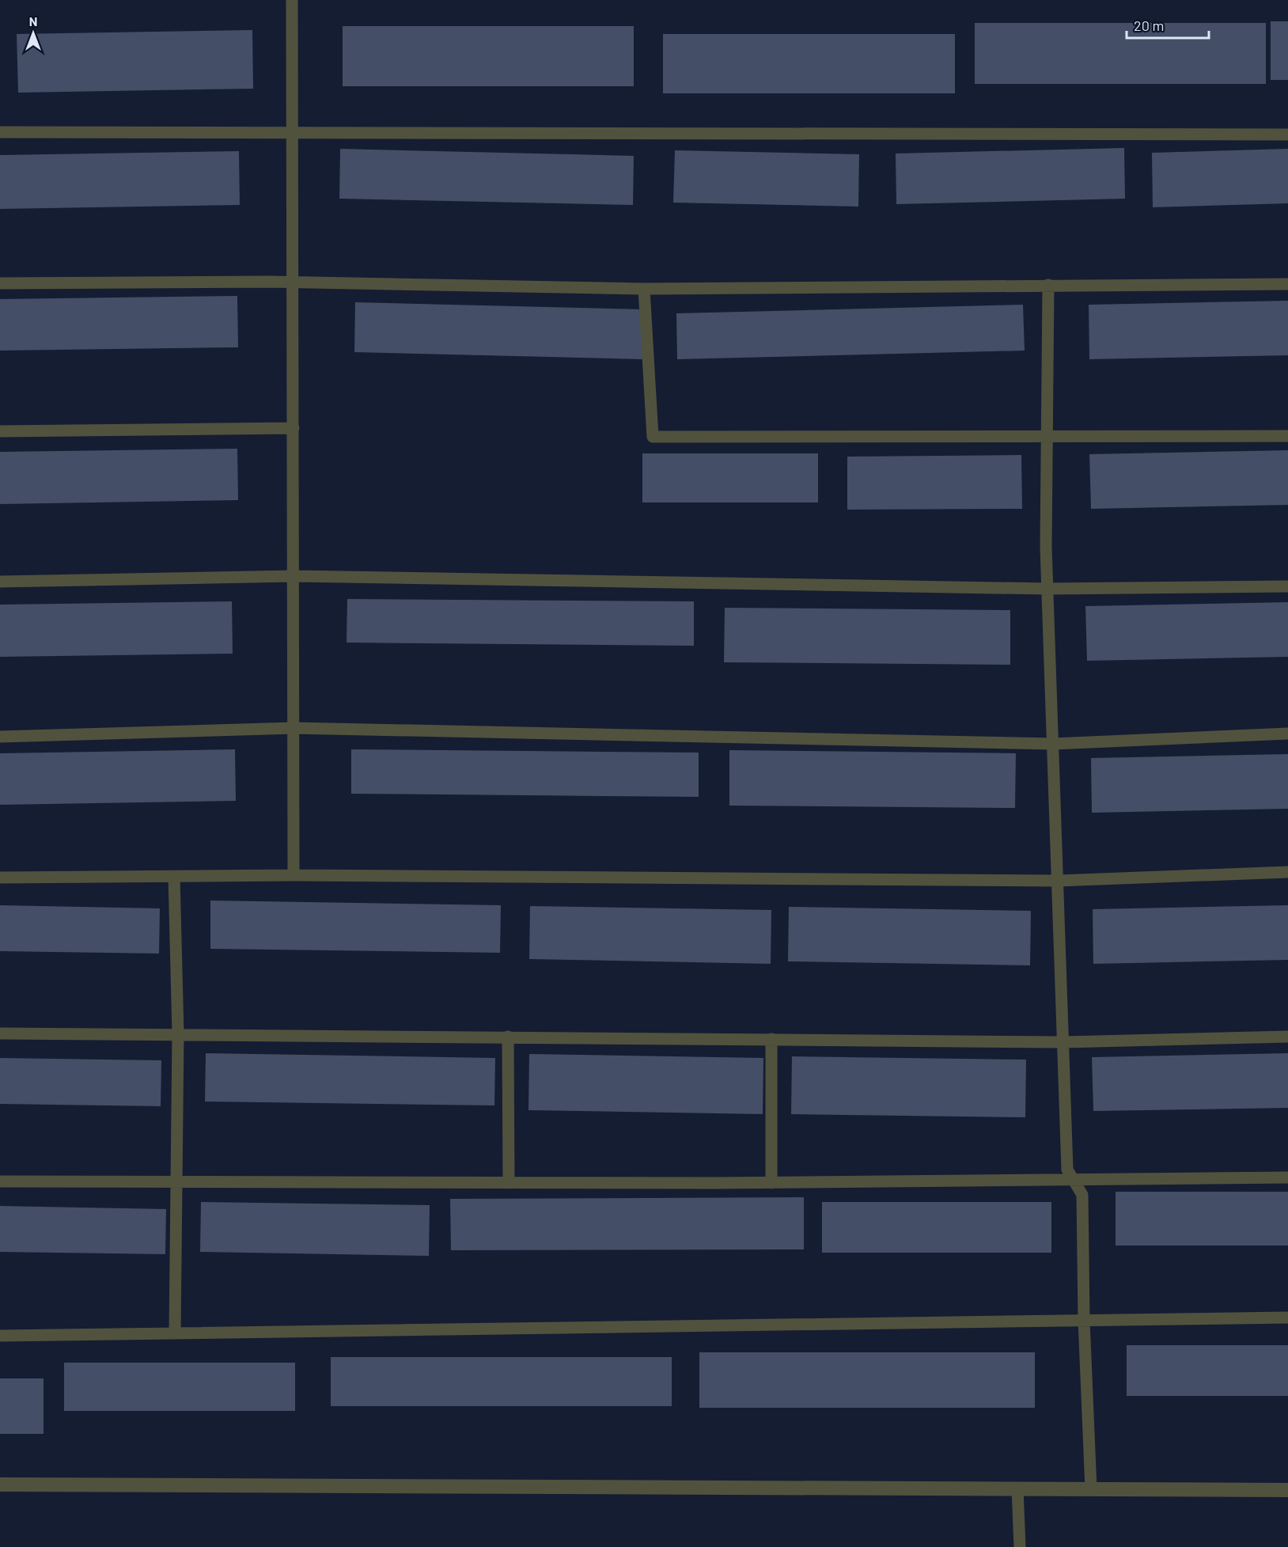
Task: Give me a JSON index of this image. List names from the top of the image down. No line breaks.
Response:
{"scale_bar":"20 m","north":"top"}
